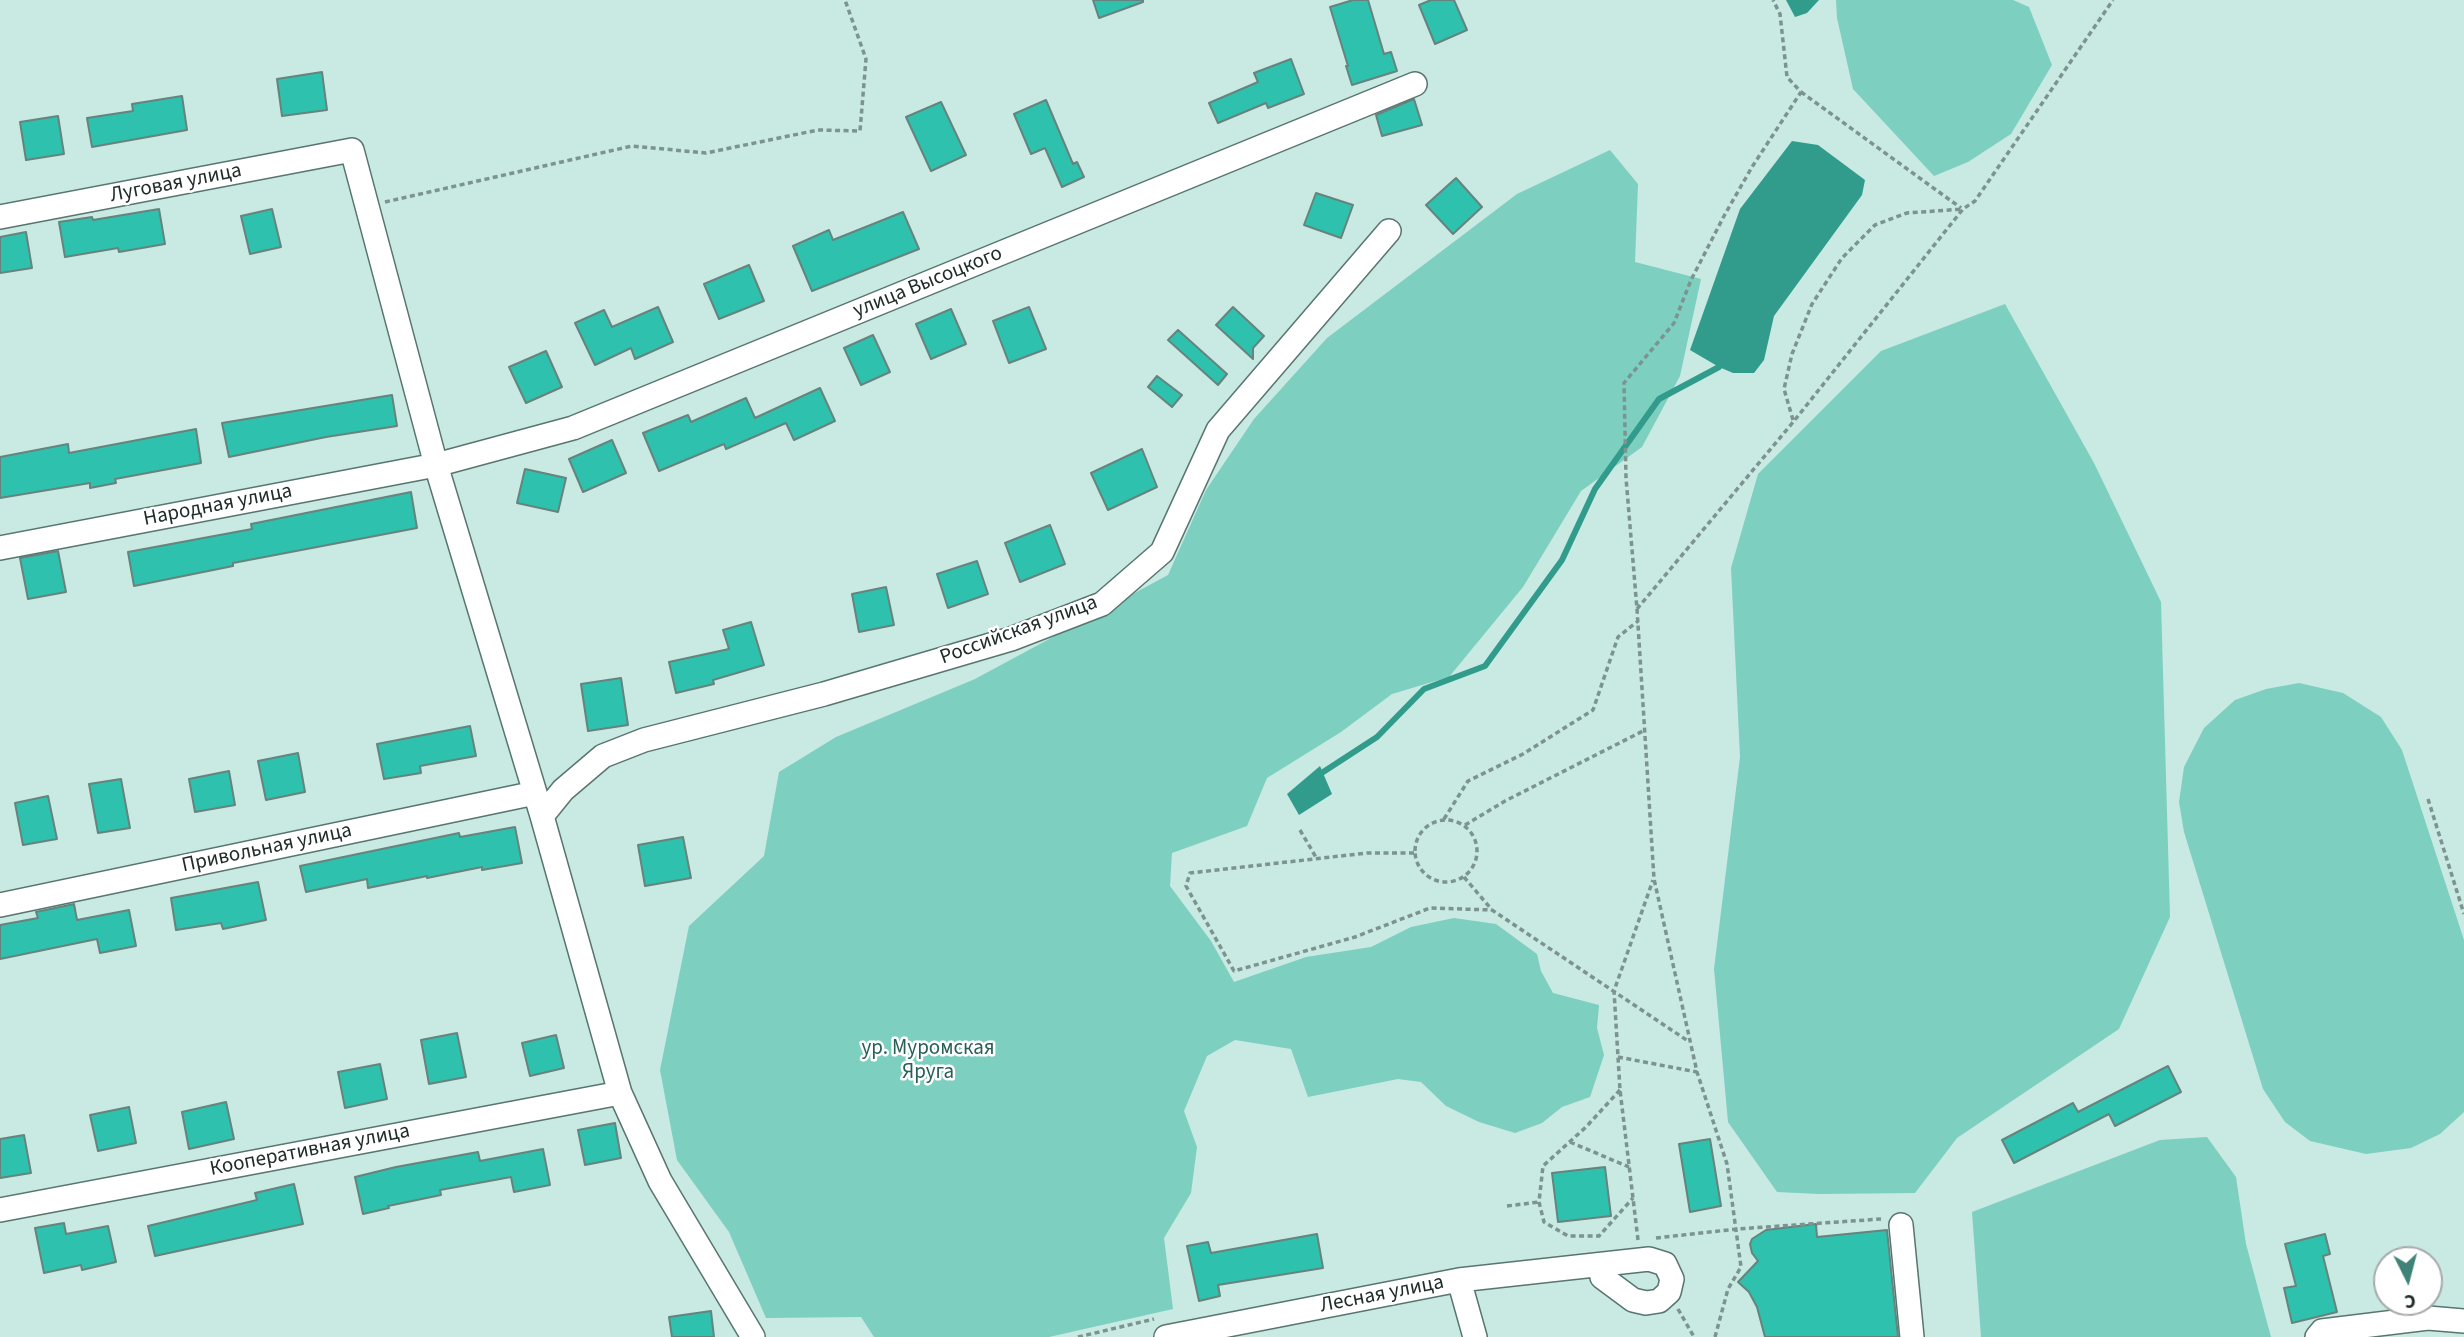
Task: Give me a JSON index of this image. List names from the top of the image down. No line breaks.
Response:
{"streets":{"street":["Луговая улица","улица Высоцкого","Народная улица","Российская улица","Привольная улица","Кооперативная улица","Лесная улица"]},"crossings":[["улица Высоцкого","Народная улица"]],"parks":["ур. Муромская Яруга"],"north":"bottom"}
